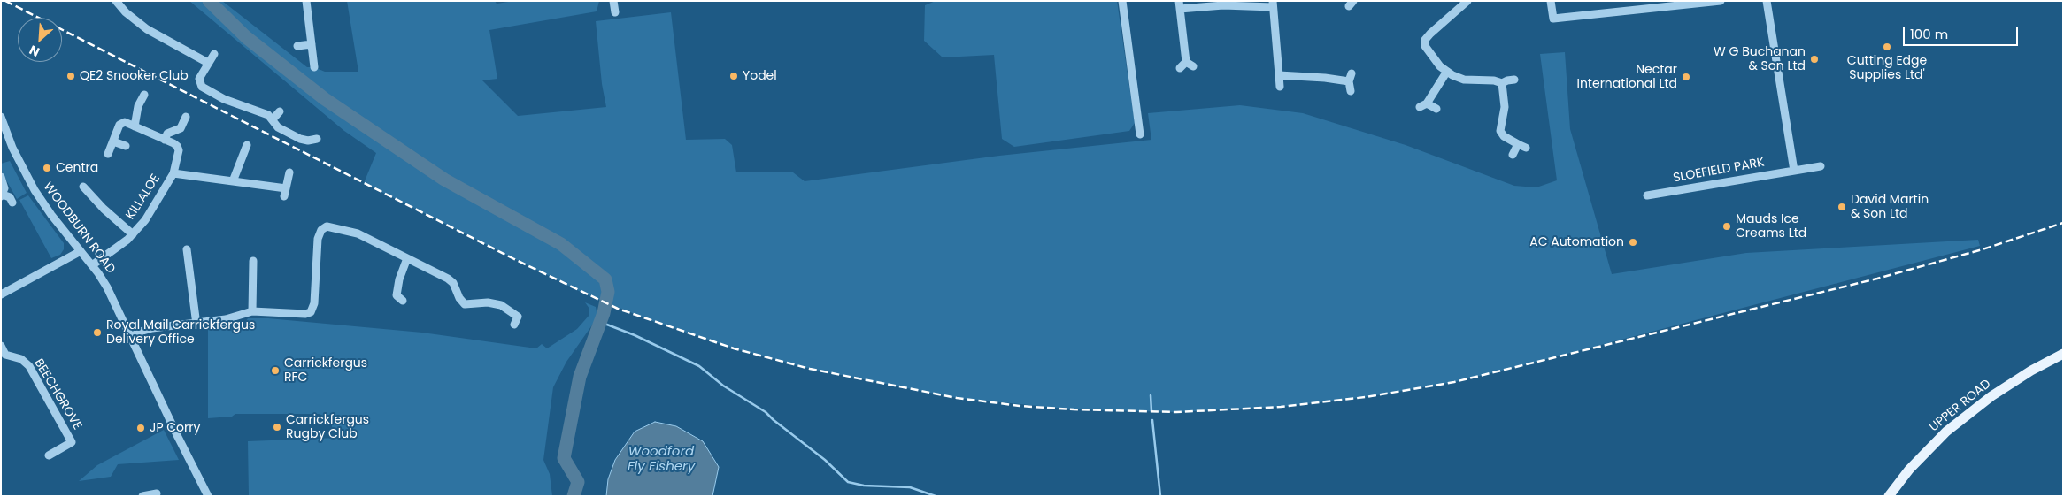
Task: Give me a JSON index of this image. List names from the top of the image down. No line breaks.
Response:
{"streets":{"main road":["UPPER ROAD"],"street":["SLOEFIELD PARK","KILLALOE","WOODBURN ROAD","BEECHGROVE"]},"crossings":[["KILLALOE","WOODBURN ROAD"]],"water":["Woodford Fly Fishery"],"places":["Cutting Edge Supplies Ltd'","W G Buchanan & Son Ltd","QE2 Snooker Club","Yodel","Nectar International Ltd","Centra","David Martin & Son Ltd","Mauds Ice Creams Ltd","AC Automation","Royal Mail Carrickfergus Delivery Office","Carrickfergus RFC","Carrickfergus Rugby Club","JP Corry"],"scale_bar":"100 m","north":"bottom left"}
